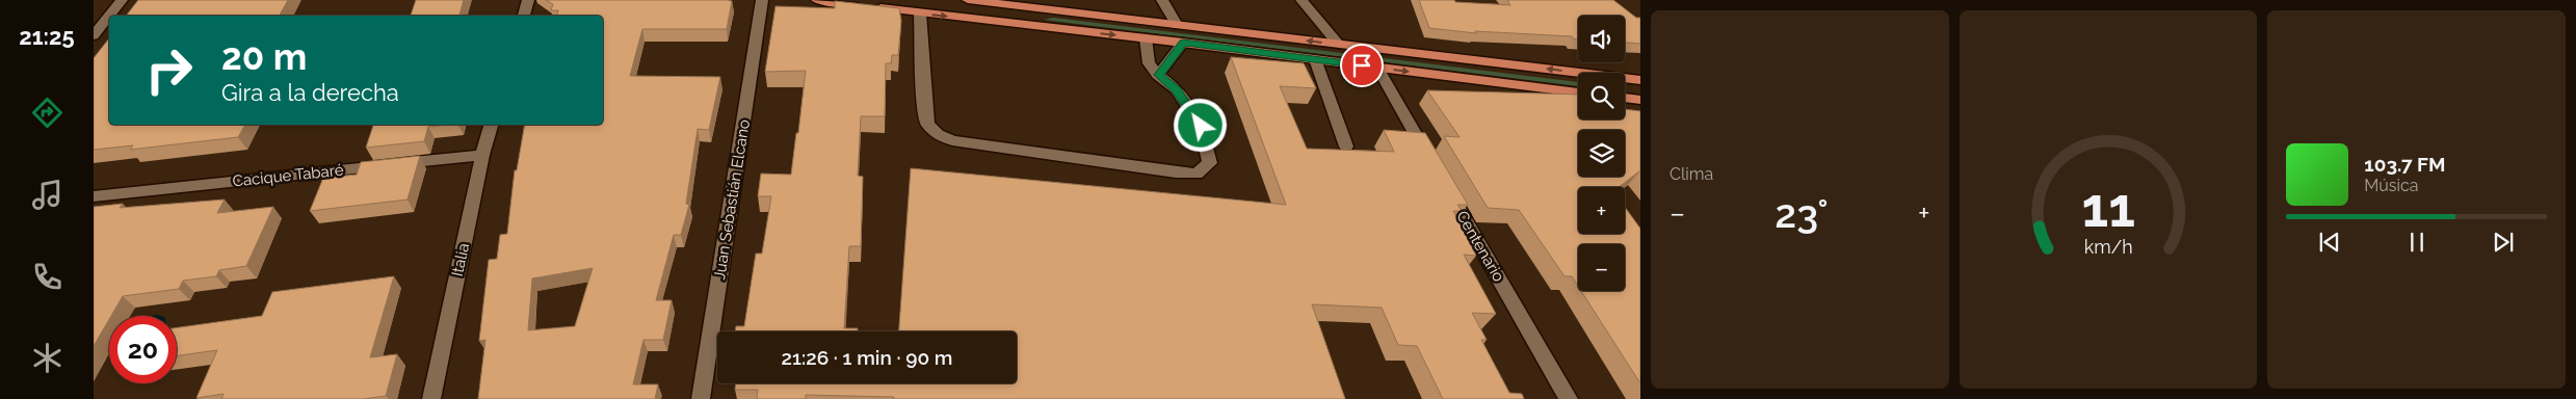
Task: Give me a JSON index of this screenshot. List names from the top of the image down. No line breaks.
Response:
{"streets":{"street":["Cacique Tabaré","Juan Sebastián Elcano","Centenario","Italia"]},"crossings":[["Cacique Tabaré","Italia"]],"page":{"tabs":"21:25","tile":"Clima","map_buttons":["+","−"],"turn":["20 m","Gira a la derecha"],"song":["103.7 FM","Música"],"heat":["−","23°","+"],"limit":"20","trip":"21:26 · 1 min · 90 m","gauge":["11","km/h"]}}
